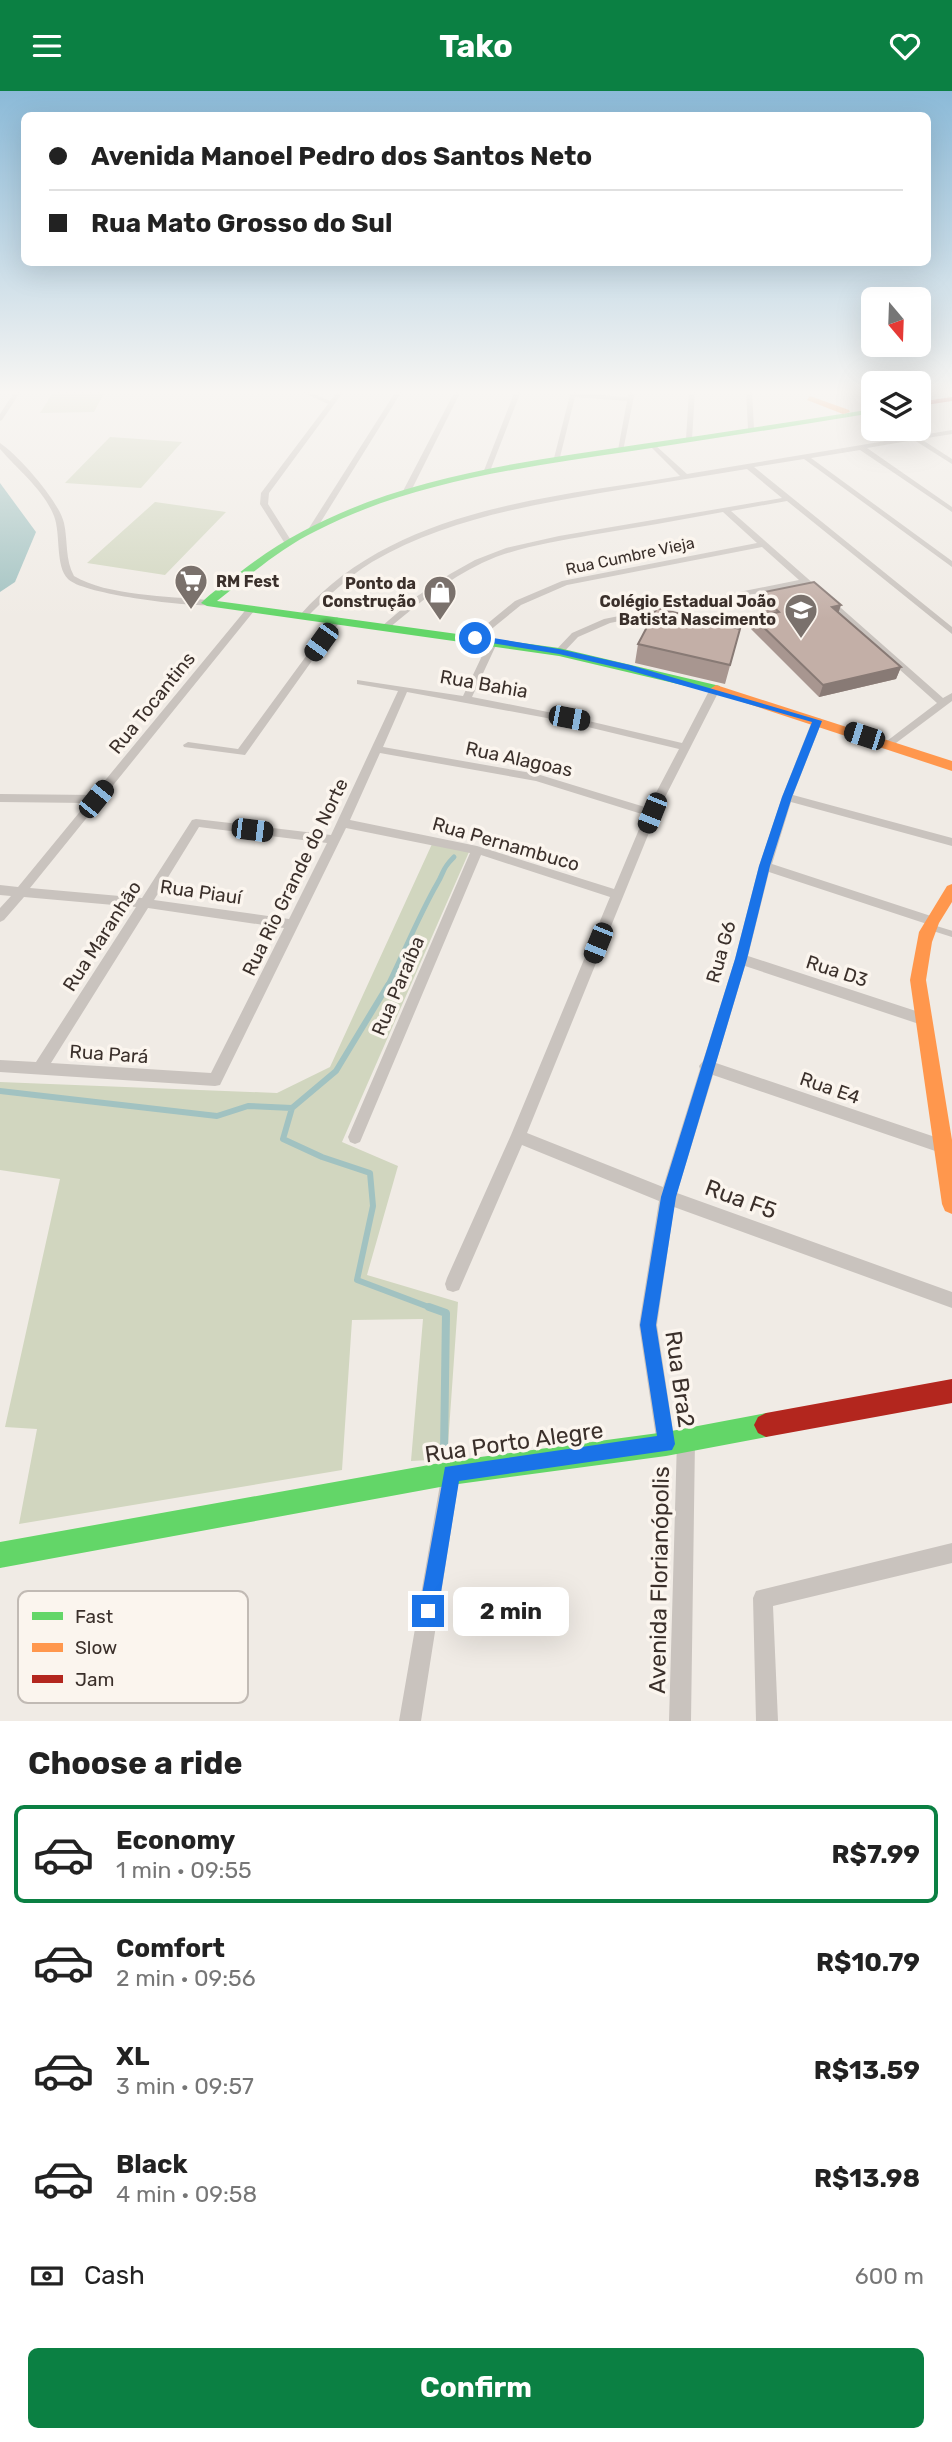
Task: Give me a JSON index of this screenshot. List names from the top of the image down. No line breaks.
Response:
{"streets":{"street":["Rua Cumbre Vieja","Rua Bahia","Rua Tocantins","Rua Alagoas","Rua Pernambuco","Rua Rio Grande do Norte","Rua Piauí","Rua Maranhão","Rua G6","Rua D3","Rua Paraíba","Rua Pará","Rua E4","Rua F5","Rua Bra2","Rua Porto Alegre","Avenida Florianópolis"]},"crossings":[["Rua Bahia","Rua Rio Grande do Norte"],["Rua Tocantins","Rua Piauí"],["Rua Alagoas","Rua Rio Grande do Norte"],["Rua Pernambuco","Rua Rio Grande do Norte"],["Rua Pernambuco","Rua Paraíba"],["Rua Rio Grande do Norte","Rua Piauí"],["Rua Rio Grande do Norte","Rua Maranhão"],["Rua Rio Grande do Norte","Rua Pará"],["Rua Piauí","Rua Maranhão"],["Rua Maranhão","Rua Pará"],["Rua G6","Rua D3"],["Rua G6","Rua E4"],["Rua G6","Rua F5"],["Rua G6","Rua Bra2"],["Rua F5","Rua Bra2"],["Rua Bra2","Rua Porto Alegre"],["Rua Bra2","Avenida Florianópolis"],["Rua Porto Alegre","Avenida Florianópolis"]],"places":{"supermarket":["RM Fest"],"shop":["Ponto da Construção"],"school or university":["Colégio Estadual João Batista Nascimento"]},"legend":["Fast","Slow","Jam"],"north":"bottom","page":{"header":"Tako","banner":["Avenida Manoel Pedro dos Santos Neto","Rua Mato Grosso do Sul"],"bubble":"2 min","heading":"Choose a ride","list":[{"name":"Economy","note":"1 min · 09:55","value":"R$7.99"},{"name":"Comfort","note":"2 min · 09:56","value":"R$10.79"},{"name":"XL","note":"3 min · 09:57","value":"R$13.59"},{"name":"Black","note":"4 min · 09:58","value":"R$13.98"}],"pay":["Cash","600 m"],"buttons":"Confirm"}}
